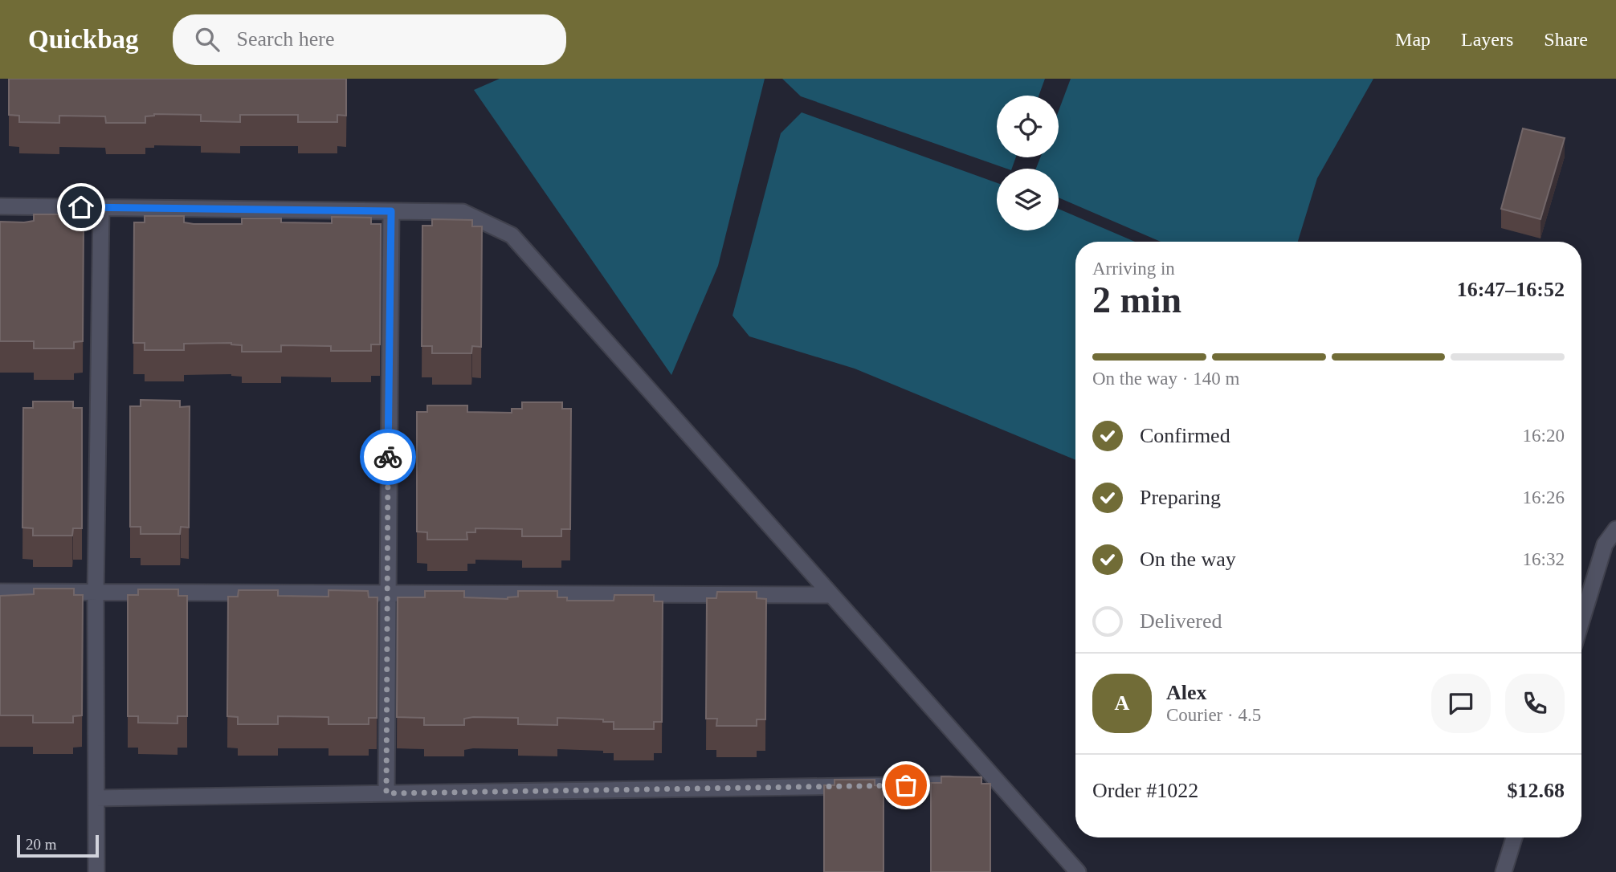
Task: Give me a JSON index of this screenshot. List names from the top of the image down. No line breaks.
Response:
{"scale_bar":"20 m","page":{"header":"Quickbag","search":"Search here","nav":["Map","Layers","Share"],"heading":["2 min","Arriving in","16:47–16:52"],"panel":["Alex","Courier · 4.5","Order #1022","$12.68"],"bar":"On the way · 140 m","list":[["Confirmed","16:20"],["Preparing","16:26"],["On the way","16:32"],"Delivered"],"round":"A","scale":"20 m"}}
